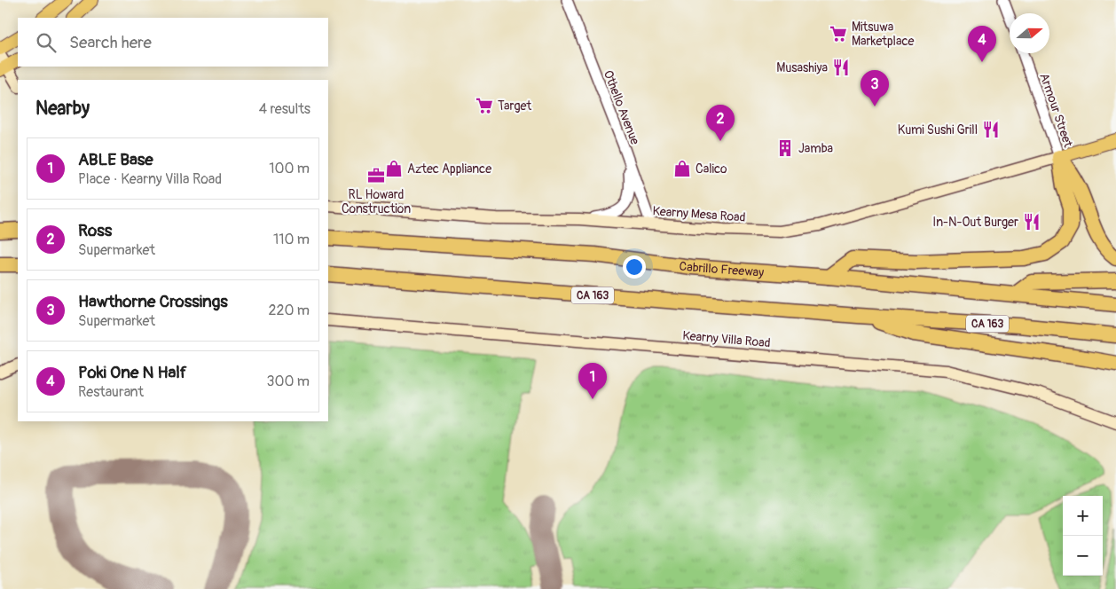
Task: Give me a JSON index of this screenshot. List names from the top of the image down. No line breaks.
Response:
{"streets":{"highway":["Cabrillo Freeway","CA 163"],"main road":["Kearny Mesa Road","Kearny Villa Road"],"street":["Othello Avenue","Armour Street"]},"crossings":[["Othello Avenue","Kearny Mesa Road"],["Armour Street","Kearny Mesa Road"]],"places":{"supermarket":["Mitsuwa Marketplace","Target"],"restaurant":["Musashiya","Kumi Sushi Grill","In-N-Out Burger"],"building":["Jamba"],"shop":["Aztec Appliance","Calico"],"office":["RL Howard Construction"]},"north":"right","page":{"search":"Search here","pins":["4","3","2","1"],"heading":["Nearby","4 results"],"list":[{"mark":"1","name":"ABLE Base","note":"Place · Kearny Villa Road","value":"100 m"},{"mark":"2","name":"Ross","note":"Supermarket","value":"110 m"},{"mark":"3","name":"Hawthorne Crossings","note":"Supermarket","value":"220 m"},{"mark":"4","name":"Poki One N Half","note":"Restaurant","value":"300 m"}],"map_buttons":["+","−"]}}
